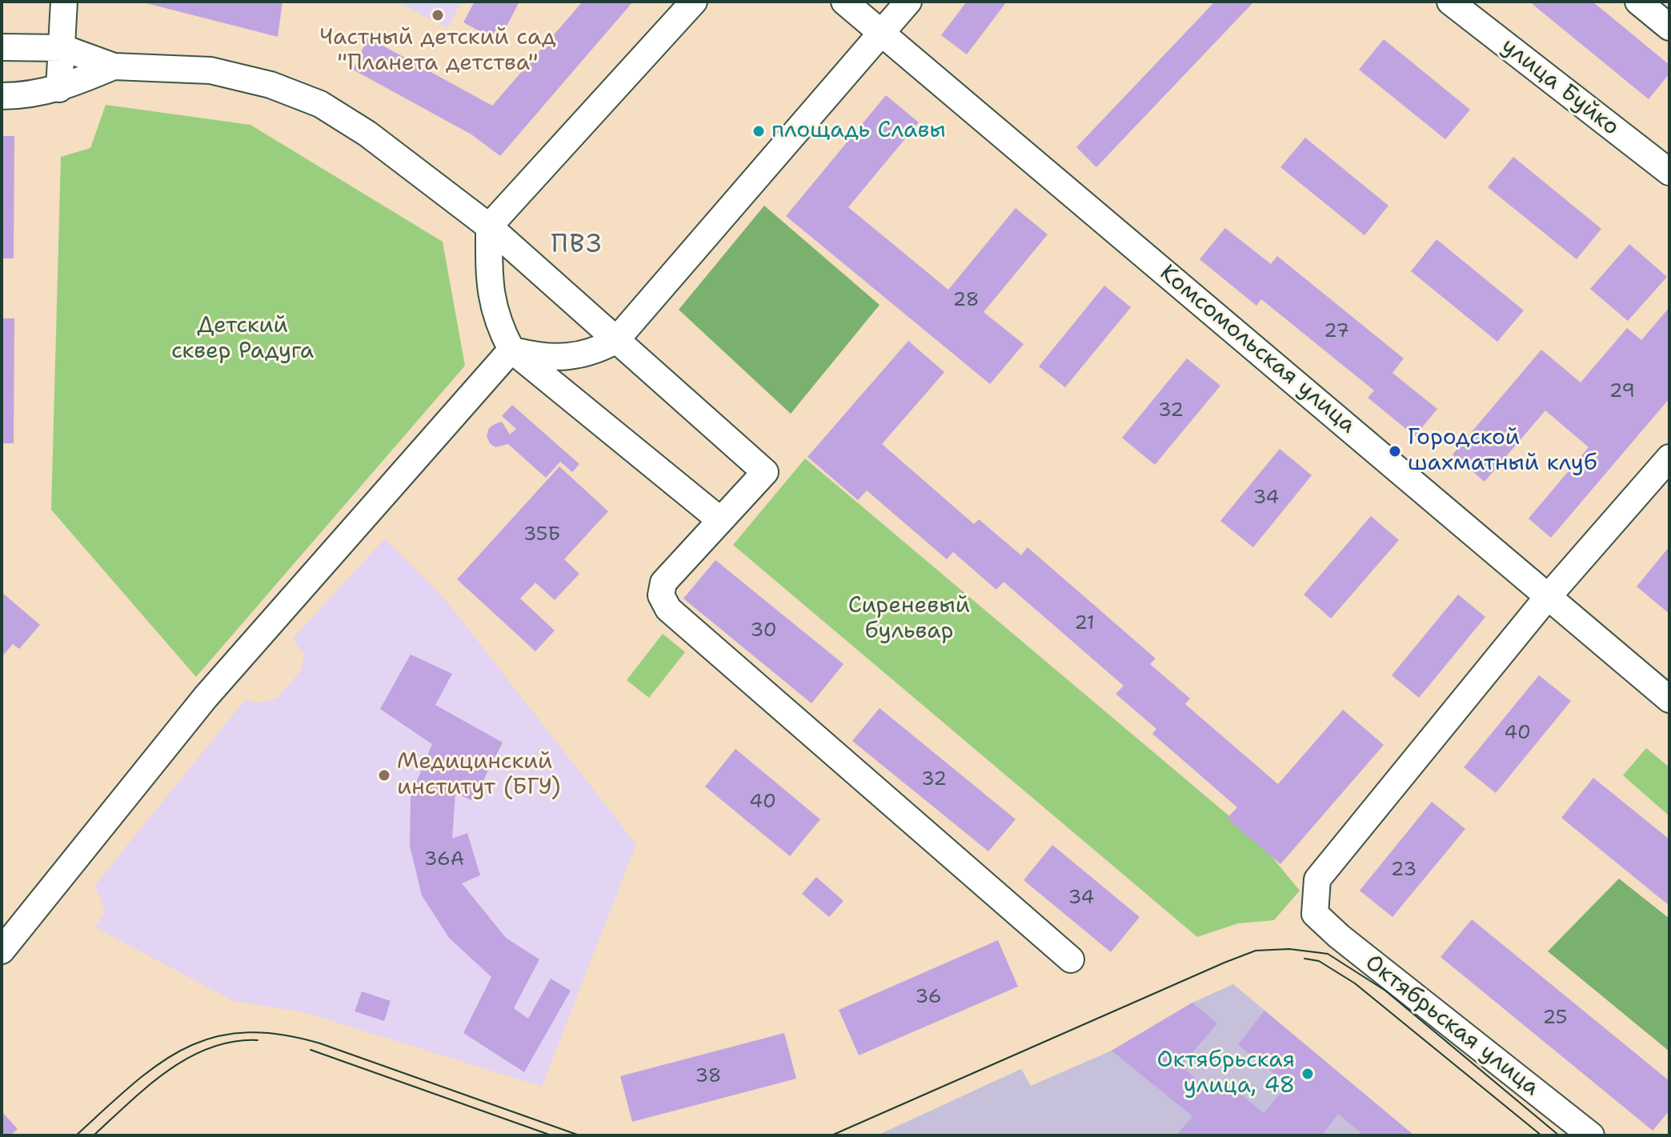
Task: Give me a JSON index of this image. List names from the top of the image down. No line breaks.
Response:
{"streets":{"street":["улица Буйко","Комсомольская улица","Октябрьская улица"]},"crossings":[["Комсомольская улица","Октябрьская улица"]],"districts":["ПВЗ"],"parks":["Детский сквер Радуга","Сиреневый бульвар"],"places":["Частный детский сад \"Планета детства\"","площадь Славы","Городской шахматный клуб","Медицинский институт (БГУ)","Октябрьская улица, 48"],"house_numbers":["28","27","29","32","34","35Б","21","30","40","32","40","36А","23","34","36","25","38"]}
